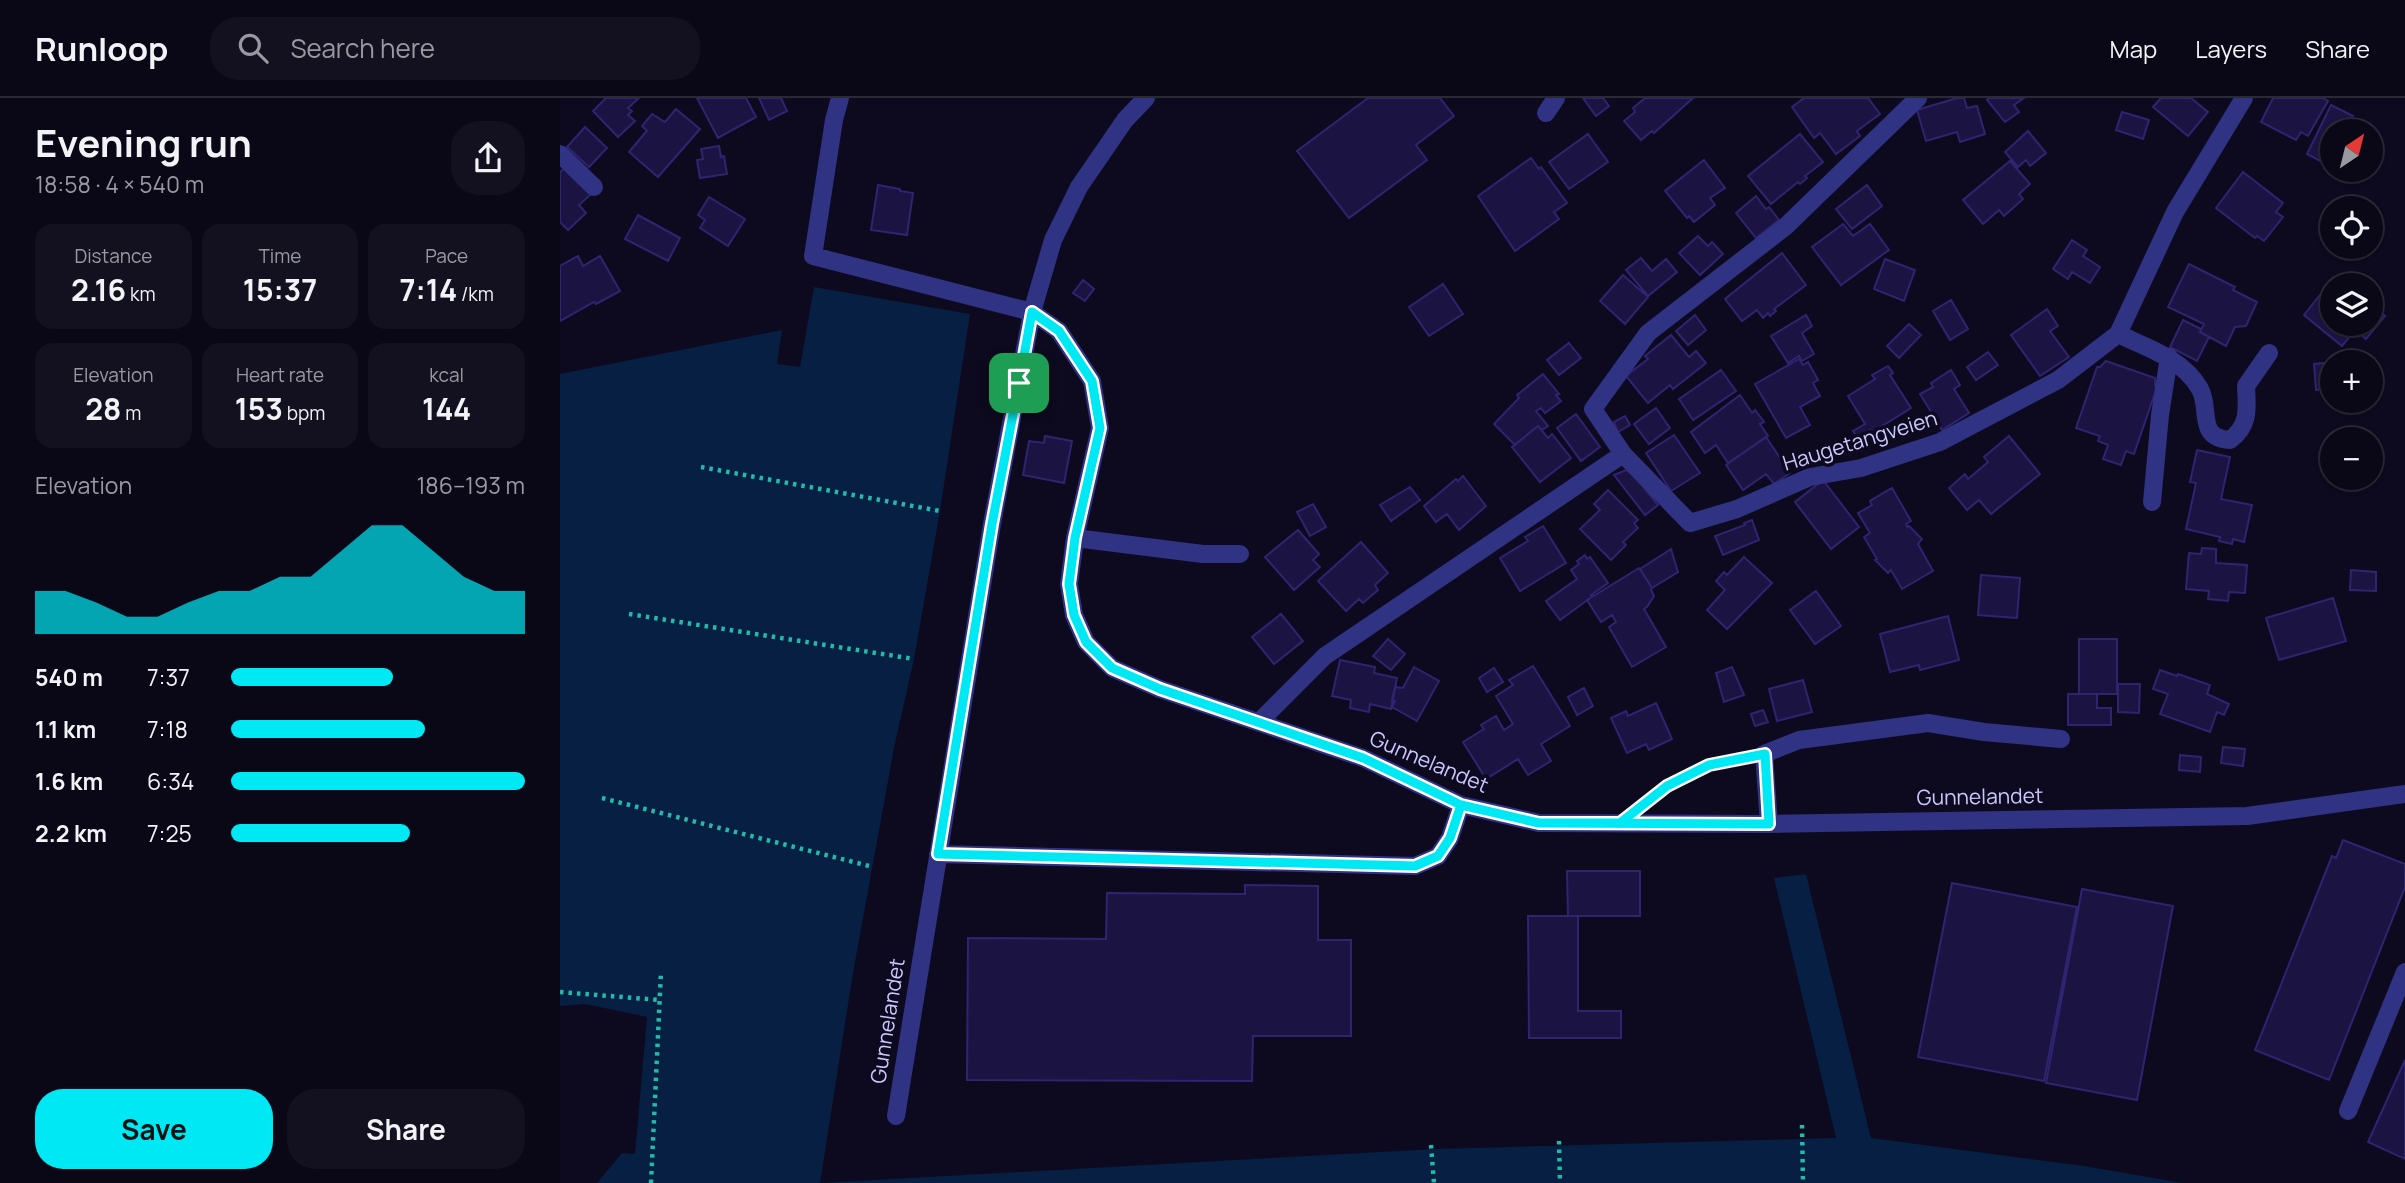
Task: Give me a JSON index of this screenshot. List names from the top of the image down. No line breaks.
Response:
{"streets":{"street":["Haugetangveien","Gunnelandet"]},"north":"top right","page":{"header":"Runloop","search":"Search here","nav":["Map","Layers","Share"],"heading":["Evening run","18:58 · 4 × 540 m"],"map_buttons":["+","−"],"stats":[["Distance","2.16 km"],["Time","15:37"],["Pace","7:14 /km"],["Elevation","28 m"],["Heart rate","153 bpm"],["kcal","144"]],"chart":["Elevation","186–193 m"],"list":[{"name":"540 m","note":"7:37"},{"name":"1.1 km","note":"7:18"},{"name":"1.6 km","note":"6:34"},{"name":"2.2 km","note":"7:25"}],"buttons":["Save","Share"]}}
